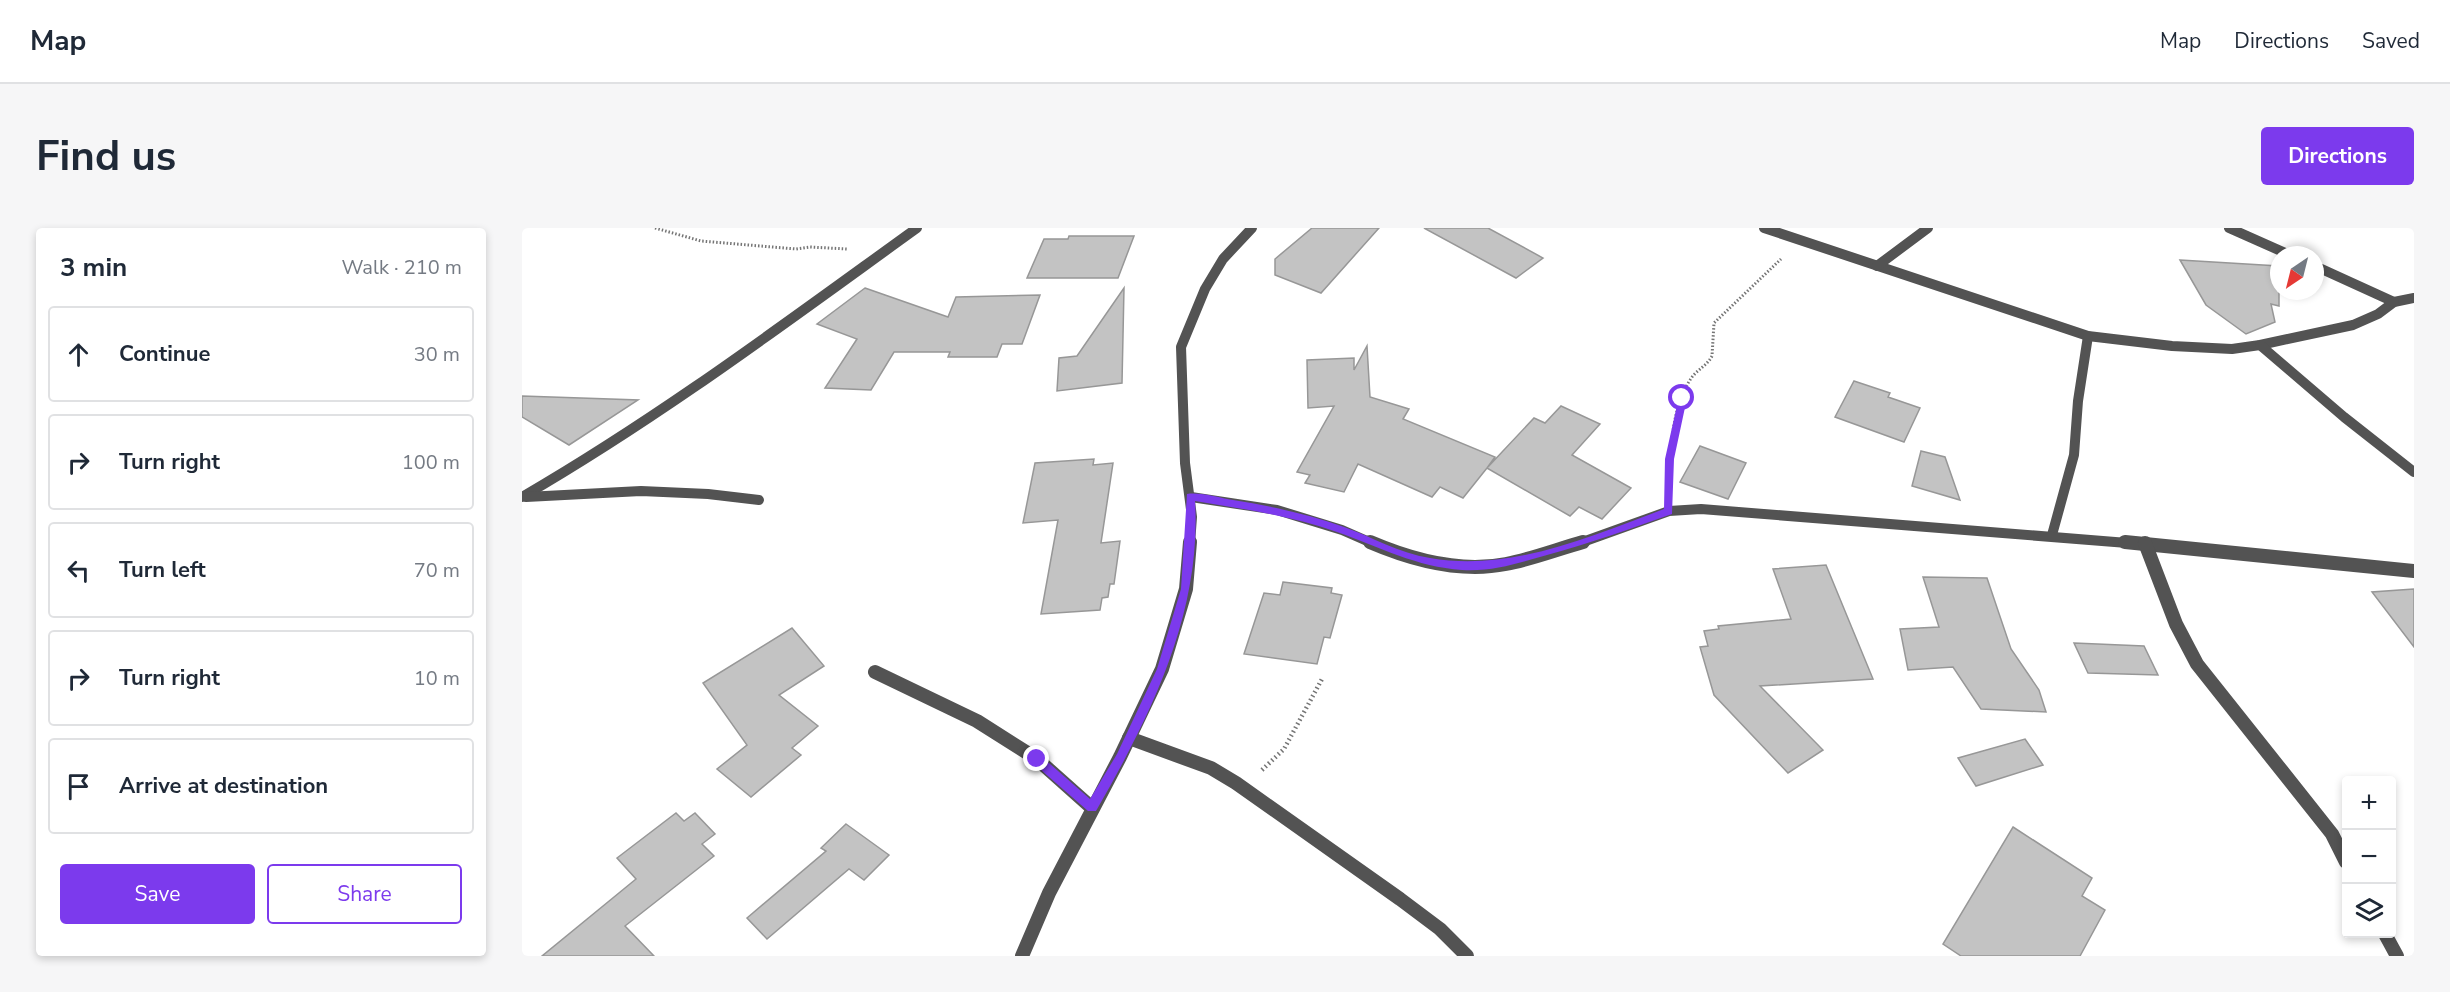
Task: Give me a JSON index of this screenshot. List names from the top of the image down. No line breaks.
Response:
{"north":"bottom left","page":{"header":"Map","nav":["Map","Directions","Saved"],"buttons":["Directions",["Save","Share"]],"title":"Find us","heading":["3 min","Walk · 210 m"],"list":[["Continue","30 m"],["Turn right","100 m"],["Turn left","70 m"],["Turn right","10 m"],"Arrive at destination"],"map_buttons":["+","−"]}}
